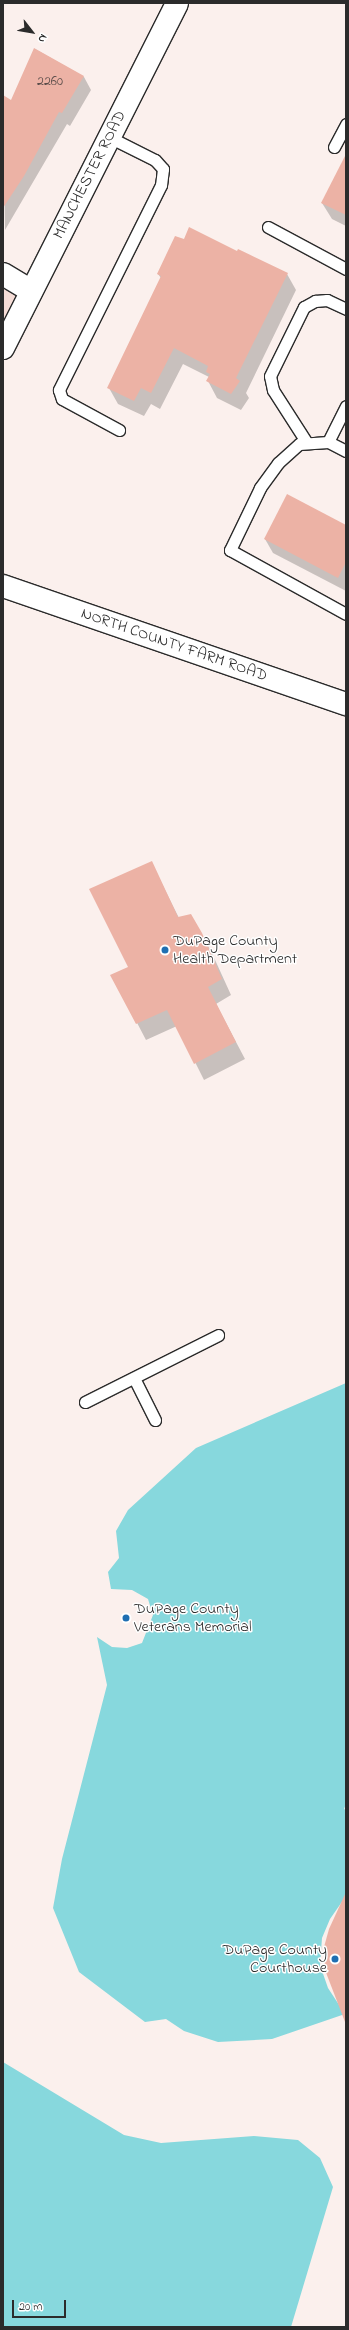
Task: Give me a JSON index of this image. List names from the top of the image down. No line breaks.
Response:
{"streets":{"street":["MANCHESTER ROAD","NORTH COUNTY FARM ROAD"]},"places":["DuPage County Health Department","DuPage County Veterans Memorial","DuPage County Courthouse"],"house_numbers":["2260"],"scale_bar":"20 m","north":"bottom right"}
